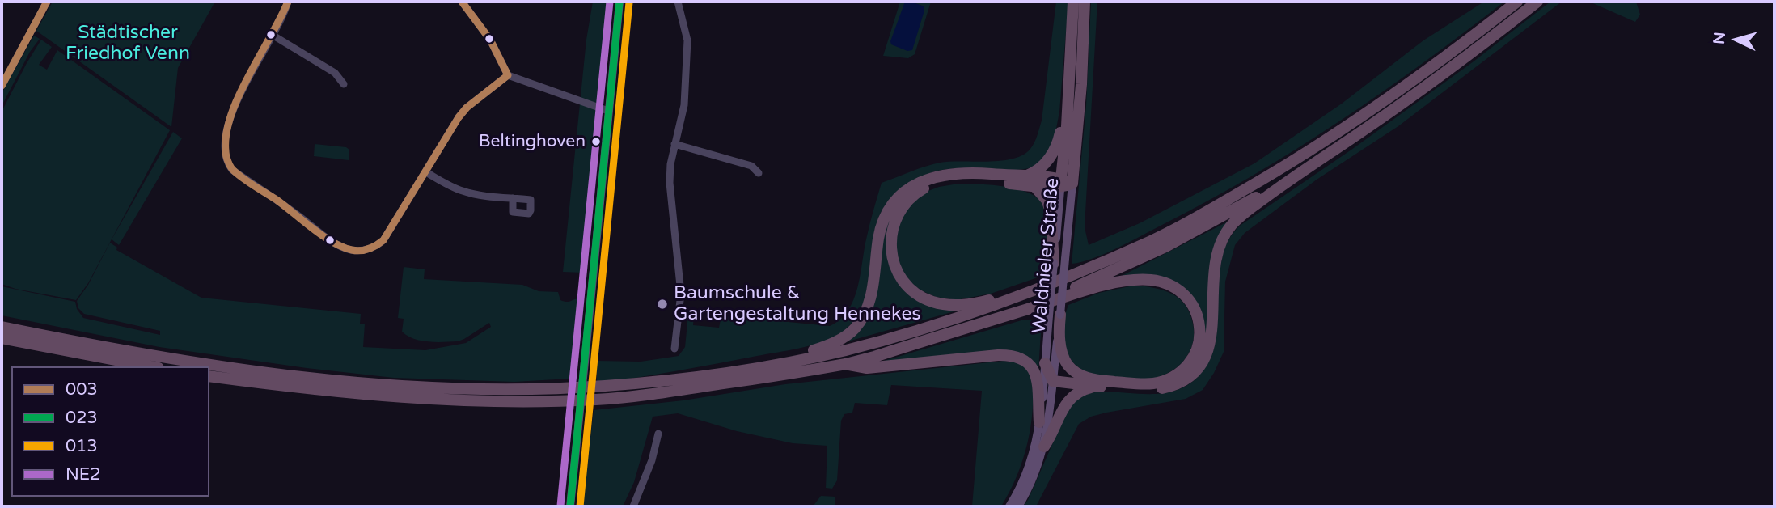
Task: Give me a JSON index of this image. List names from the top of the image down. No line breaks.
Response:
{"streets":{"highway":["Waldnieler Straße"]},"parks":["Städtischer Friedhof Venn"],"places":["Beltinghoven","Baumschule & Gartengestaltung Hennekes"],"lines":["transit line 003","transit line 023","transit line NE2","transit line 013"],"legend":["003","023","013","NE2"],"north":"left"}
